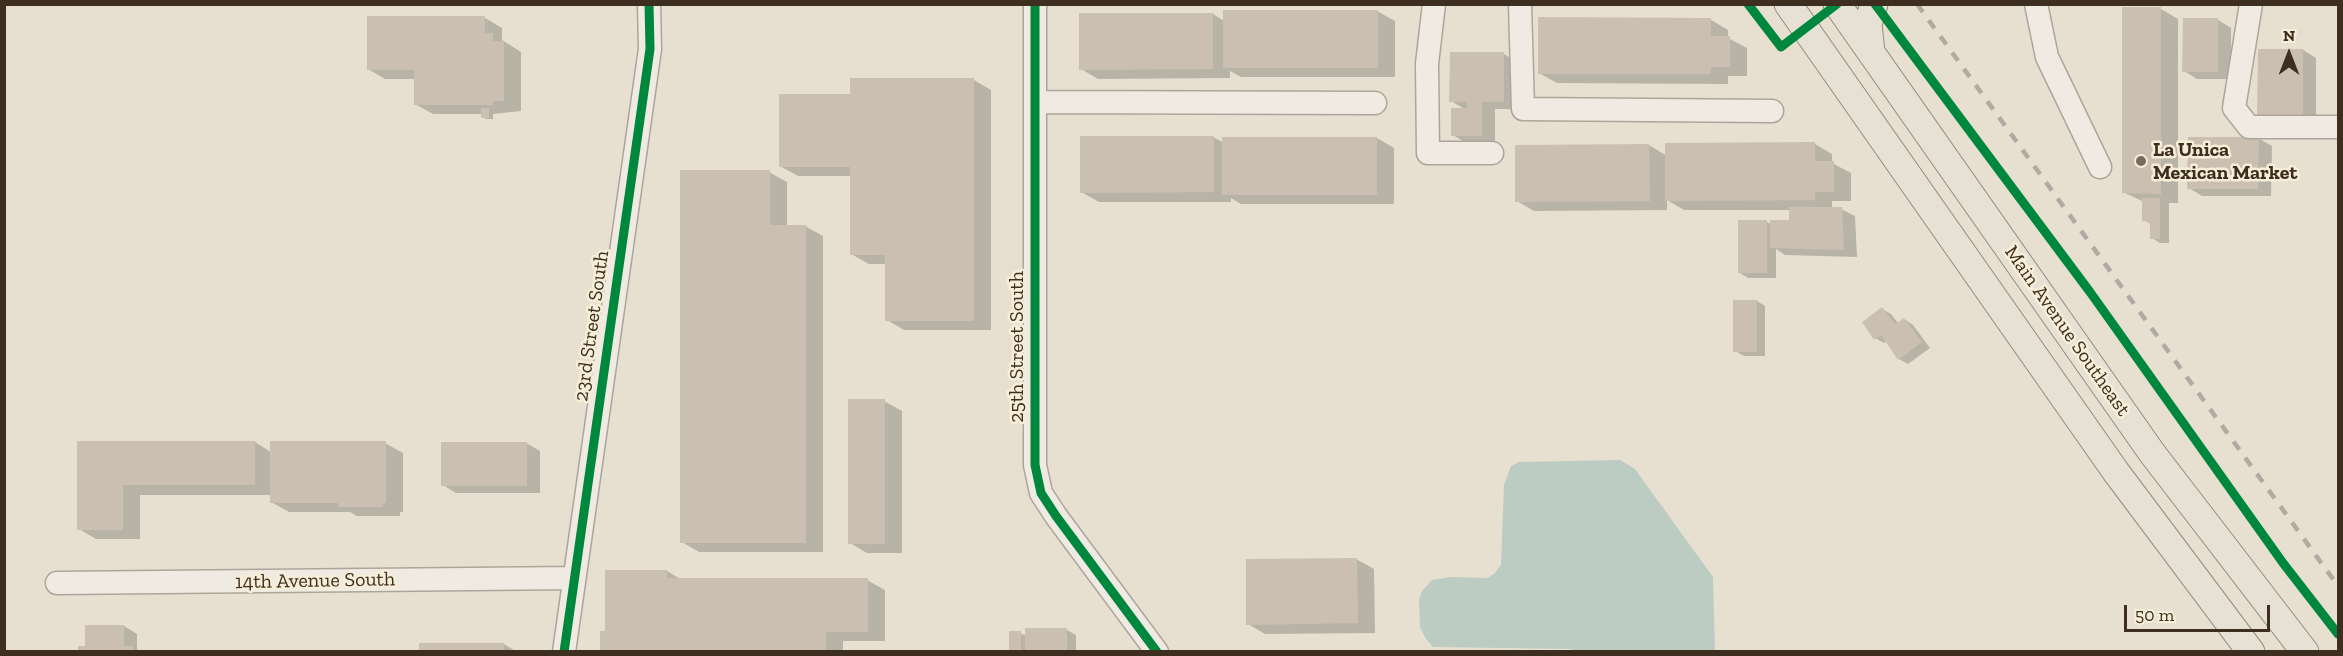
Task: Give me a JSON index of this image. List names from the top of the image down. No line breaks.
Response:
{"streets":{"main road":["Main Avenue Southeast"],"street":["23rd Street South","25th Street South","14th Avenue South"]},"crossings":[["23rd Street South","14th Avenue South"]],"places":["La Unica Mexican Market"],"scale_bar":"50 m","north":"top"}
